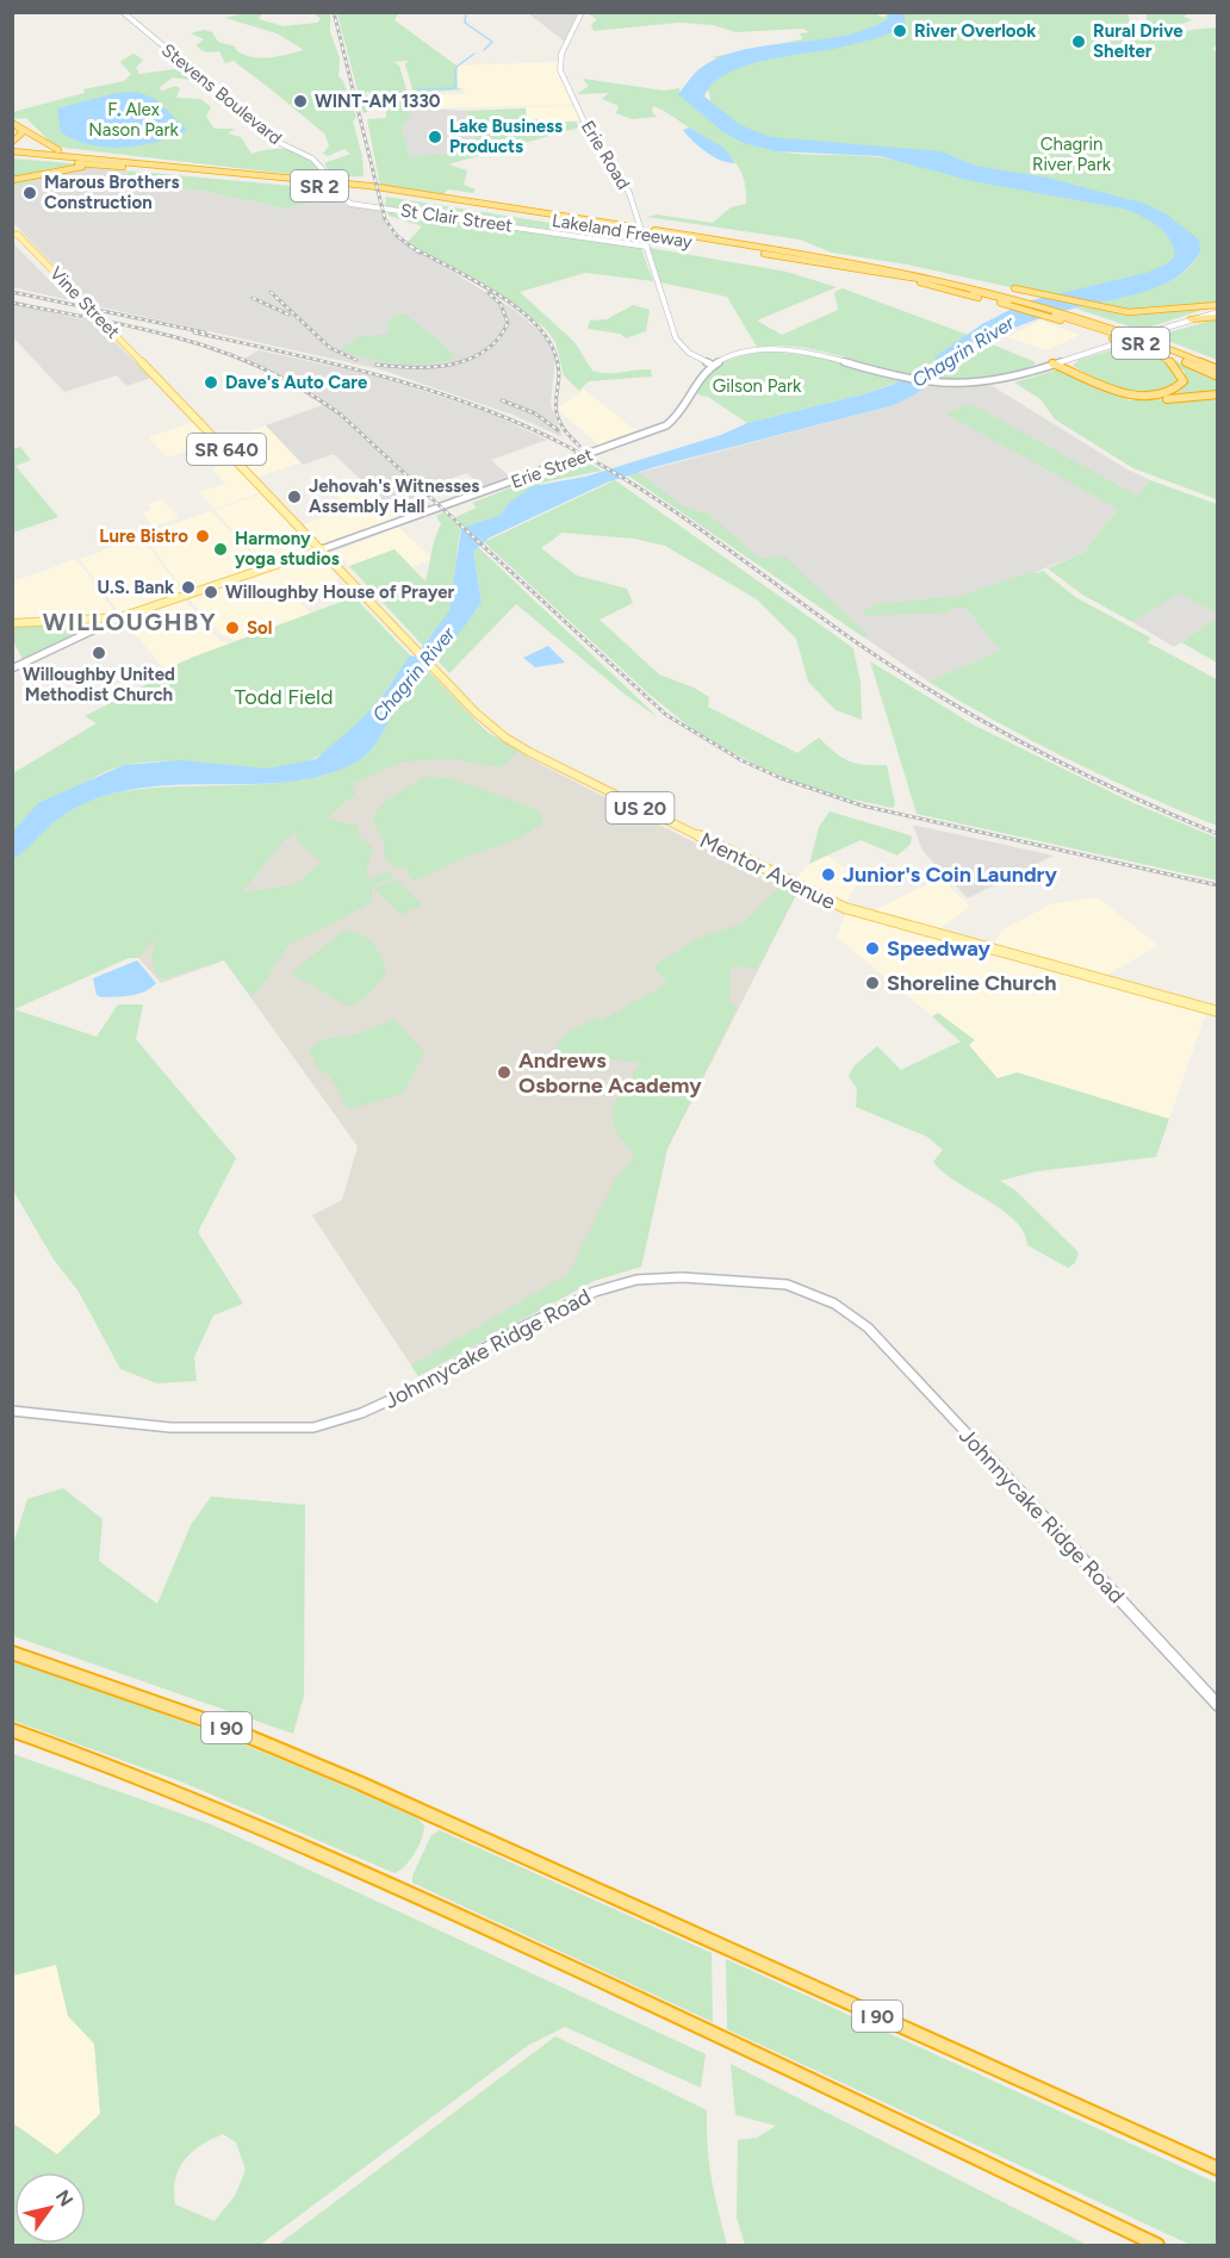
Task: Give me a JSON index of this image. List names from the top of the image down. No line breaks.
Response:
{"streets":{"highway":["SR 2","Lakeland Freeway","I 90"],"main road":["Vine Street","SR 640","Erie Street","US 20","Mentor Avenue"],"street":["Stevens Boulevard","Erie Road","St Clair Street","Johnnycake Ridge Road"]},"crossings":[["Stevens Boulevard","St Clair Street"],["Erie Road","St Clair Street"],["Erie Road","Erie Street"],["Vine Street","Erie Street"],["Vine Street","Mentor Avenue"],["Erie Street","Mentor Avenue"]],"districts":["WILLOUGHBY"],"water":["Chagrin River"],"parks":["F. Alex Nason Park","Chagrin River Park","Gilson Park","Todd Field"],"places":["River Overlook","Rural Drive Shelter","WINT-AM 1330","Lake Business Products","Marous Brothers Construction","Dave's Auto Care","Jehovah's Witnesses Assembly Hall","Lure Bistro","Harmony yoga studios","U.S. Bank","Willoughby House of Prayer","Sol","Willoughby United Methodist Church","Junior's Coin Laundry","Speedway","Shoreline Church","Andrews Osborne Academy"],"north":"top right"}
